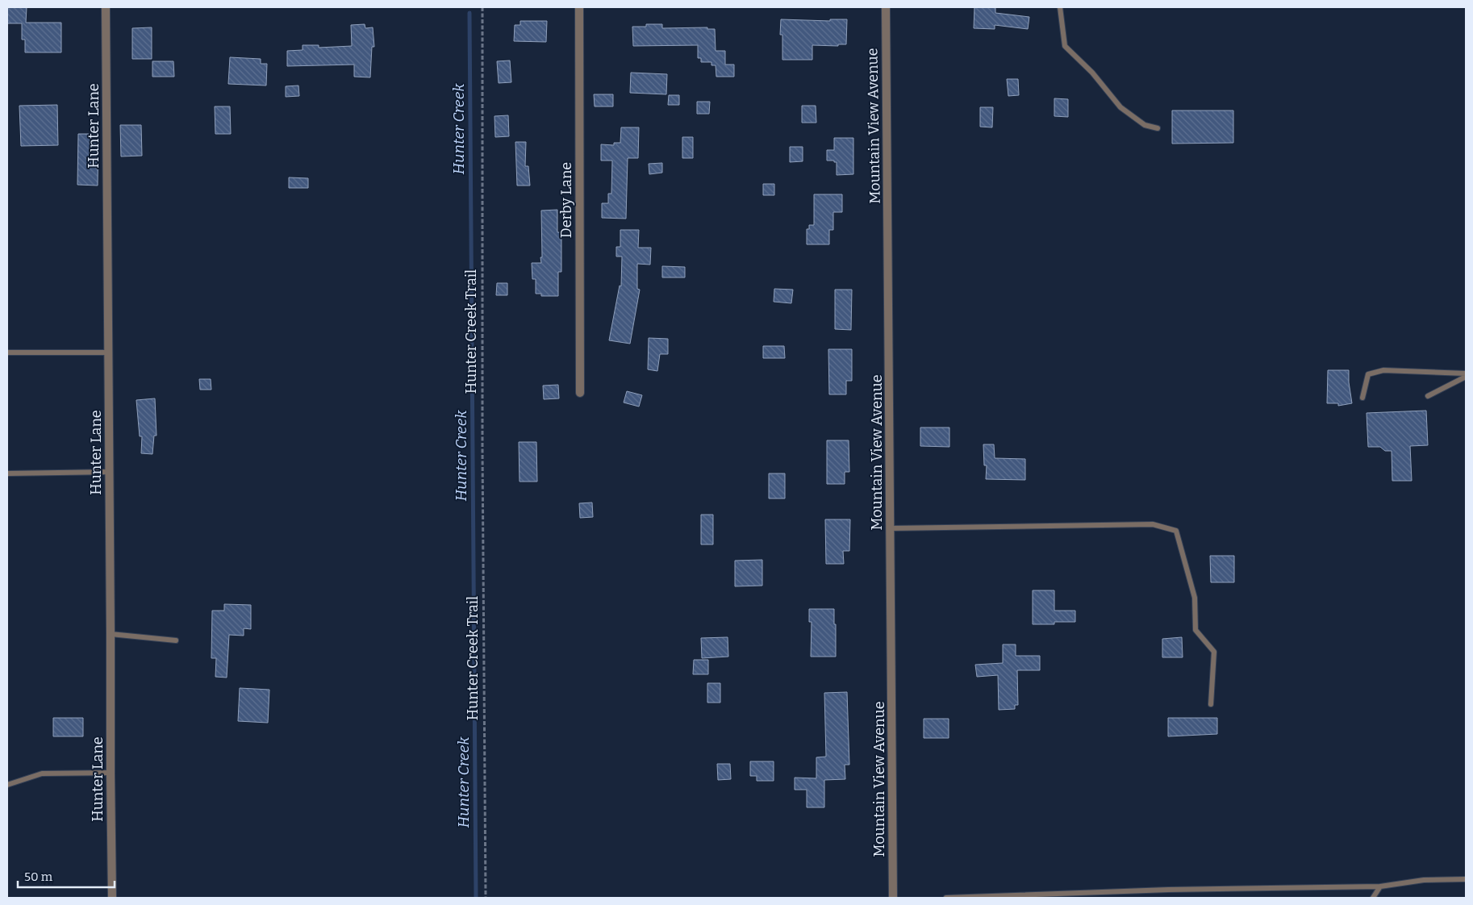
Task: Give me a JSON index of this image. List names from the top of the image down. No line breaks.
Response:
{"streets":{"street":["Hunter Lane","Mountain View Avenue","Derby Lane"],"path":["Hunter Creek Trail"]},"water":["Hunter Creek"],"scale_bar":"50 m"}
